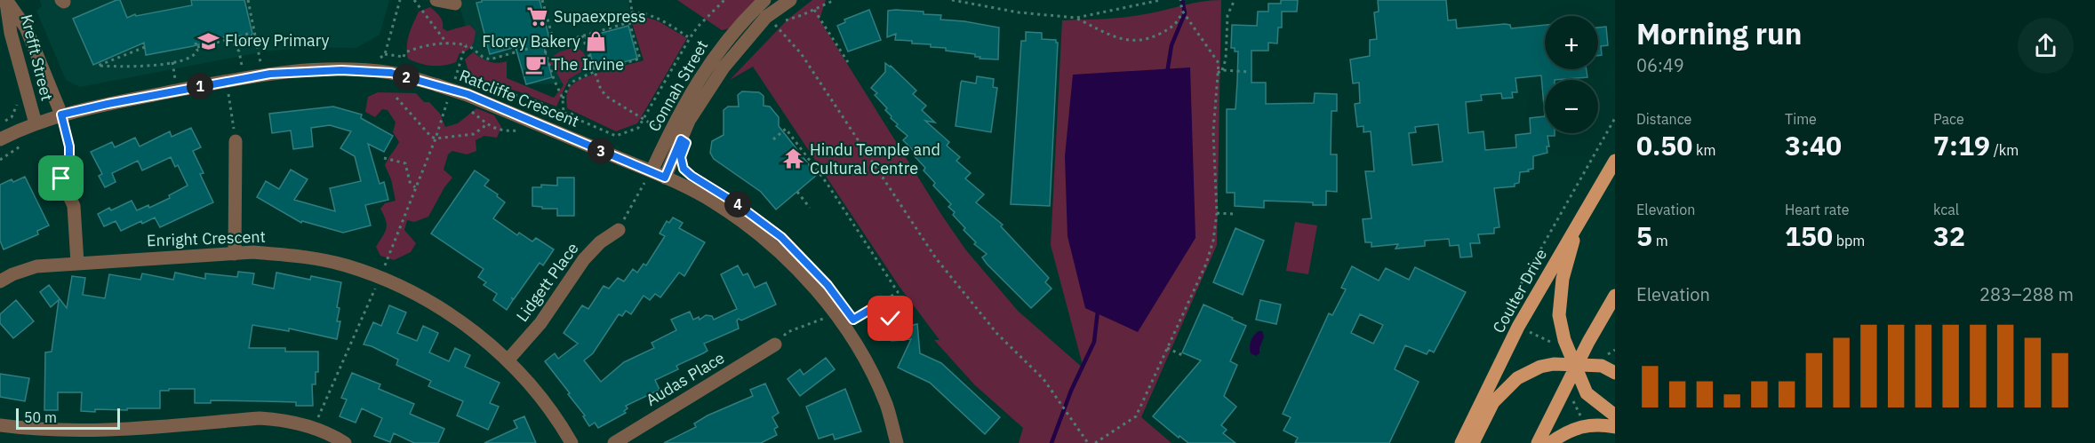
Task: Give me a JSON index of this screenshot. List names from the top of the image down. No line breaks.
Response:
{"streets":{"main road":["Coulter Drive"],"street":["Krefft Street","Connah Street","Ratcliffe Crescent","Enright Crescent","Lidgett Place","Audas Place"]},"crossings":[["Krefft Street","Ratcliffe Crescent"],["Connah Street","Ratcliffe Crescent"],["Enright Crescent","Lidgett Place"]],"places":{"supermarket":["Supaexpress"],"school or university":["Florey Primary"],"shop":["Florey Bakery"],"cafe":["The Irvine"],"temple":["Hindu Temple and Cultural Centre"]},"scale_bar":"50 m","page":{"heading":["Morning run","06:49"],"map_buttons":["+","−"],"pins":["2","1","3","4"],"stats":[["Distance","0.50 km"],["Time","3:40"],["Pace","7:19 /km"],["Elevation","5 m"],["Heart rate","150 bpm"],["kcal","32"]],"chart":["Elevation","283–288 m"],"scale":"50 m"}}
